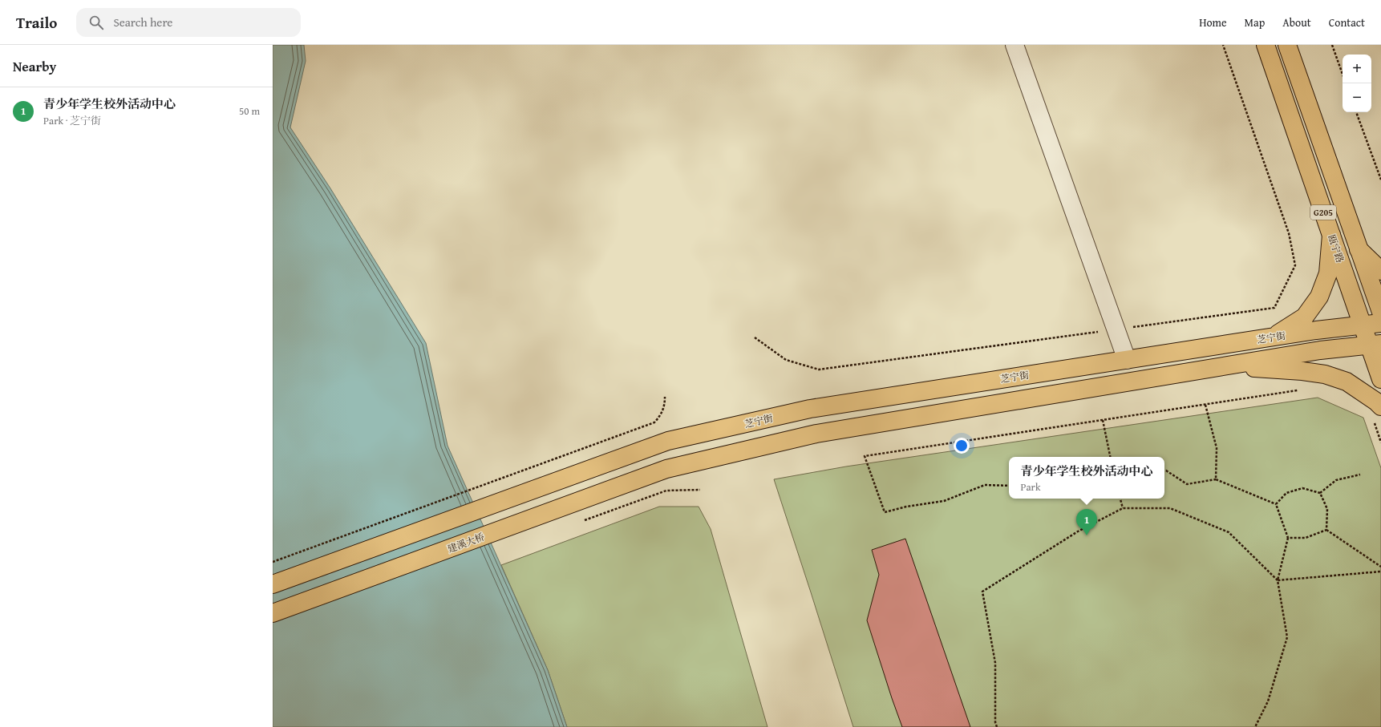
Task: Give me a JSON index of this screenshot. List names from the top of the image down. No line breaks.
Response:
{"streets":{"main road":["G205","瓯宁路","芝宁街","建溪大桥"]},"crossings":[["瓯宁路","芝宁街"]],"page":{"header":"Trailo","search":"Search here","nav":["Home","Map","About","Contact"],"heading":"Nearby","map_buttons":["+","−"],"list":[{"mark":"1","name":"青少年学生校外活动中心","note":"Park · 芝宁街","value":"50 m"}],"popup":["青少年学生校外活动中心","Park"],"pins":"1"}}
